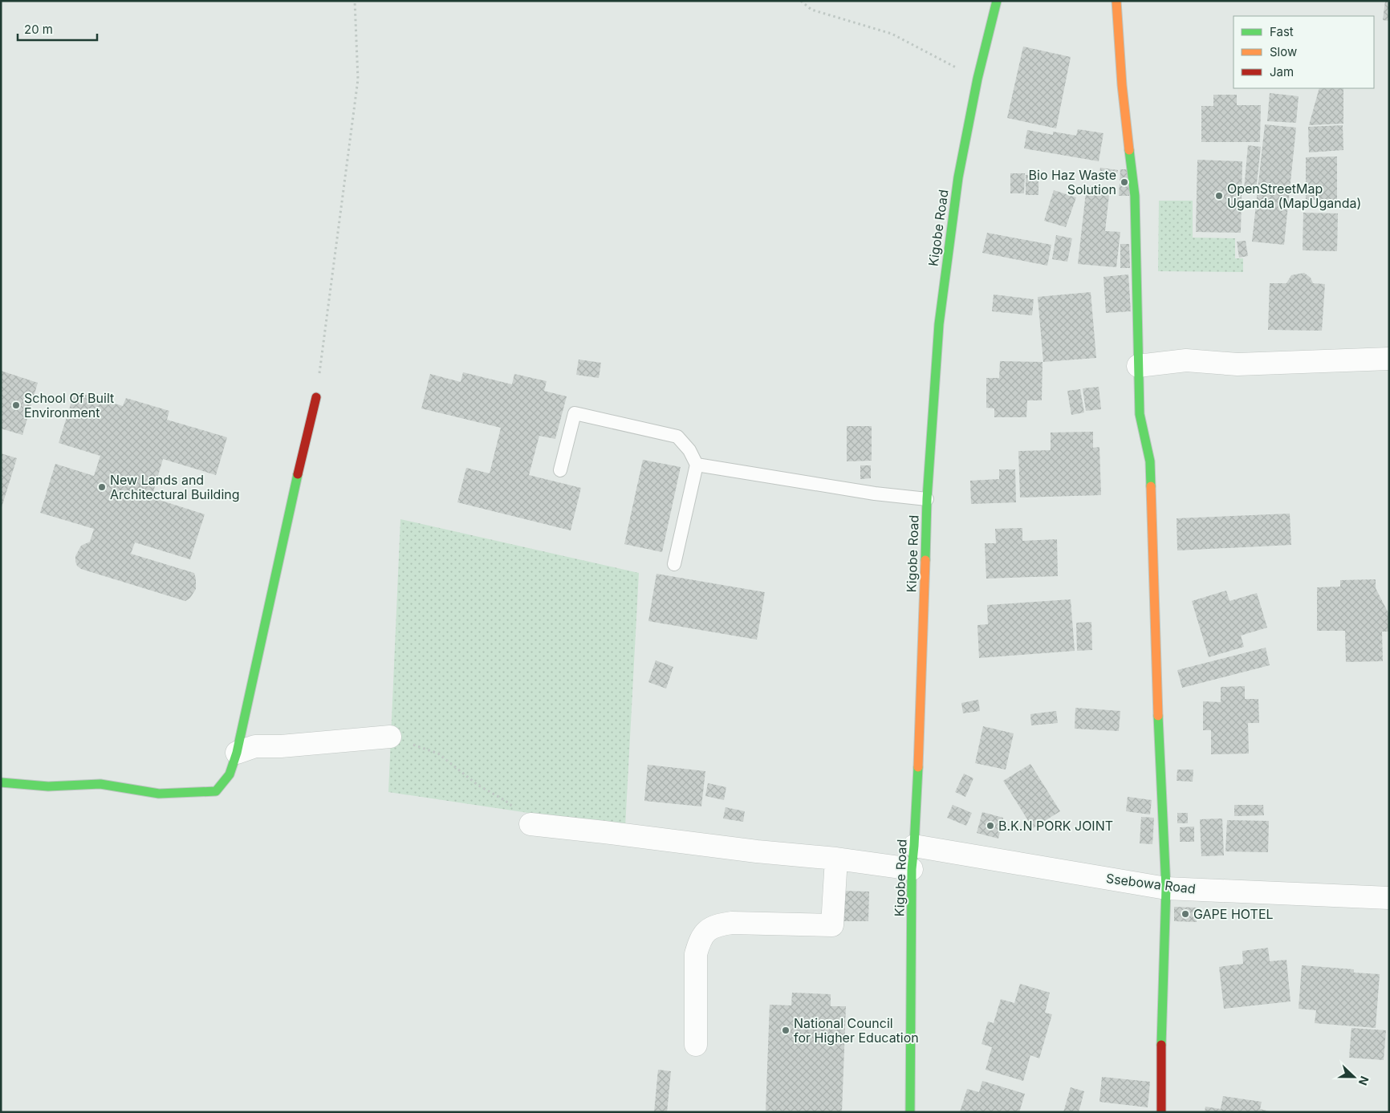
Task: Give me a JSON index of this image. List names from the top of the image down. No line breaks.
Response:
{"streets":{"street":["Kigobe Road","Ssebowa Road"]},"crossings":[["Kigobe Road","Ssebowa Road"]],"places":["Bio Haz Waste Solution","OpenStreetMap Uganda (MapUganda)","School Of Built Environment","New Lands and Architectural Building","B.K.N PORK JOINT","GAPE HOTEL","National Council for Higher Education"],"legend":["Fast","Slow","Jam"],"scale_bar":"20 m","north":"right"}
